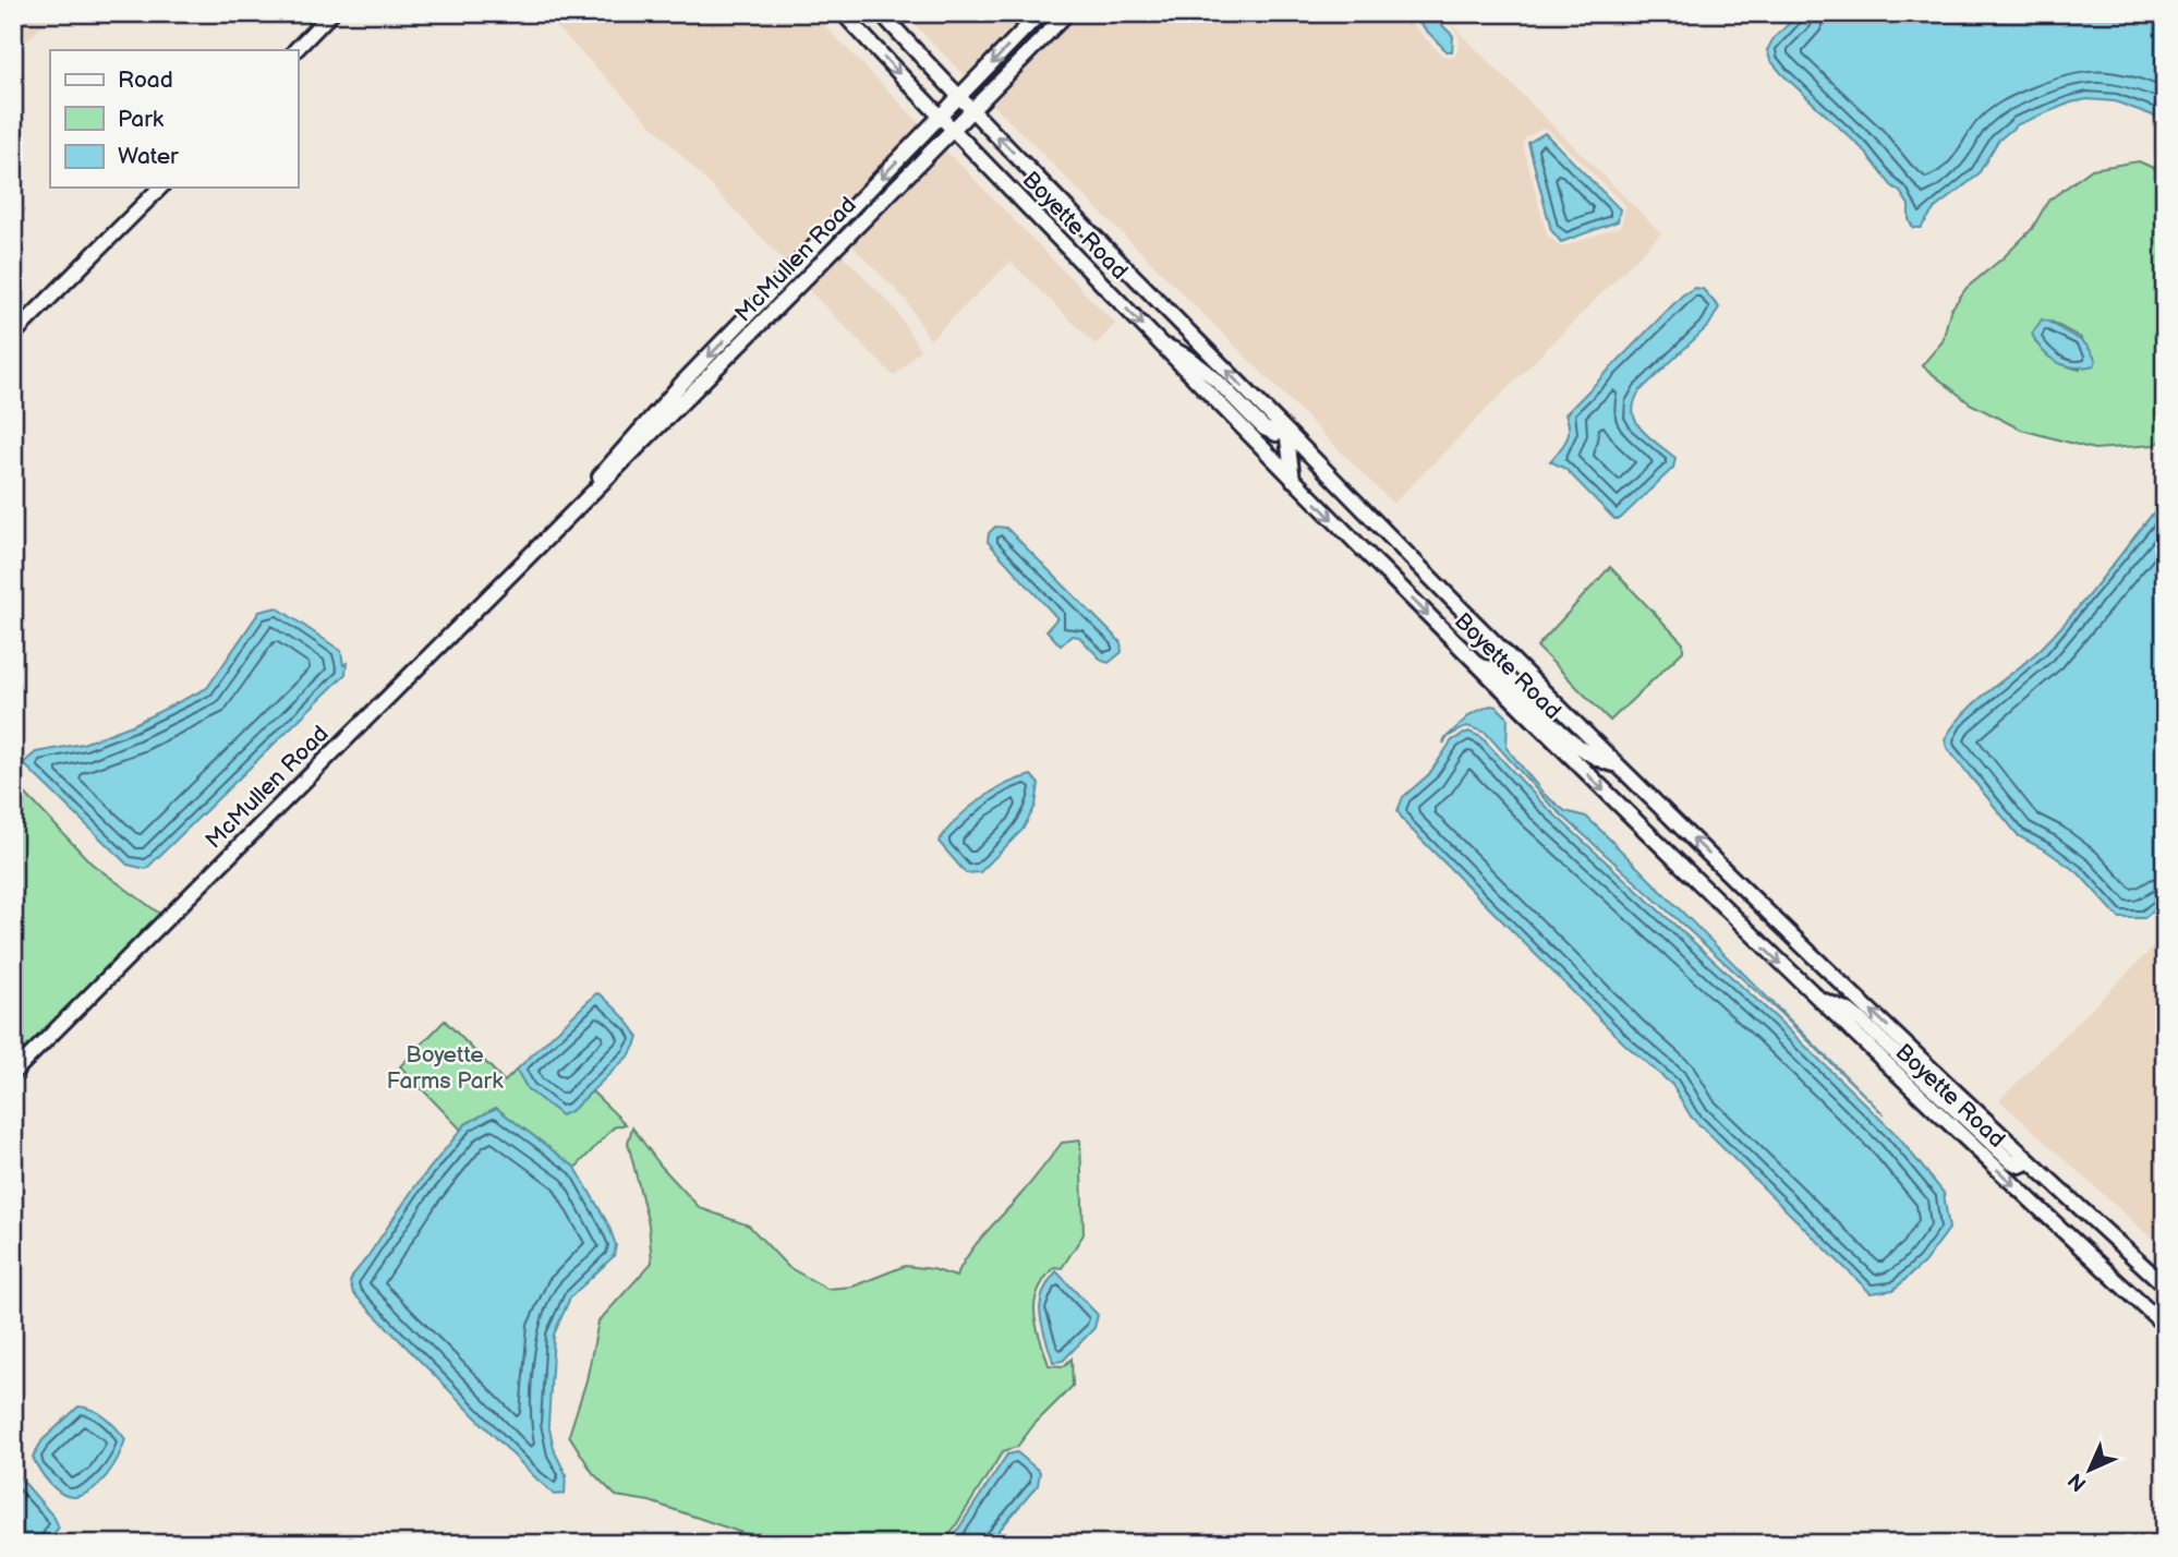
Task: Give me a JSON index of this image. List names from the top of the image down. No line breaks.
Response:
{"streets":{"main road":["Boyette Road","McMullen Road"]},"crossings":[["Boyette Road","McMullen Road"]],"parks":["Boyette Farms Park"],"legend":["Road","Park","Water"],"north":"bottom left"}
